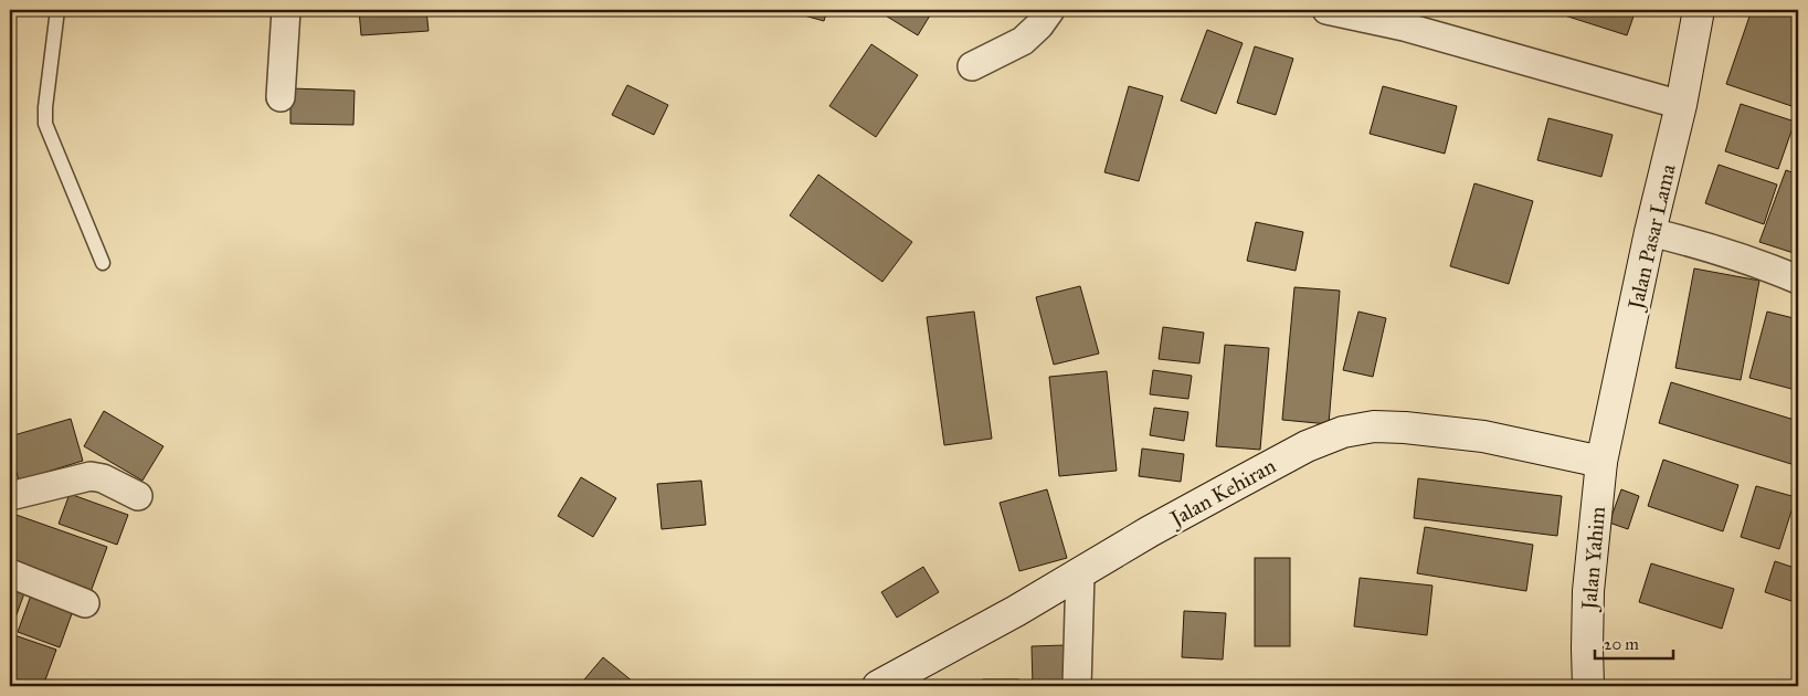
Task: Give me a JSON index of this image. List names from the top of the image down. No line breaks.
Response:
{"streets":{"street":["Jalan Pasar Lama","Jalan Kehiran","Jalan Yahim"]},"crossings":[["Jalan Pasar Lama","Jalan Kehiran"],["Jalan Pasar Lama","Jalan Yahim"],["Jalan Kehiran","Jalan Yahim"]],"scale_bar":"20 m"}
